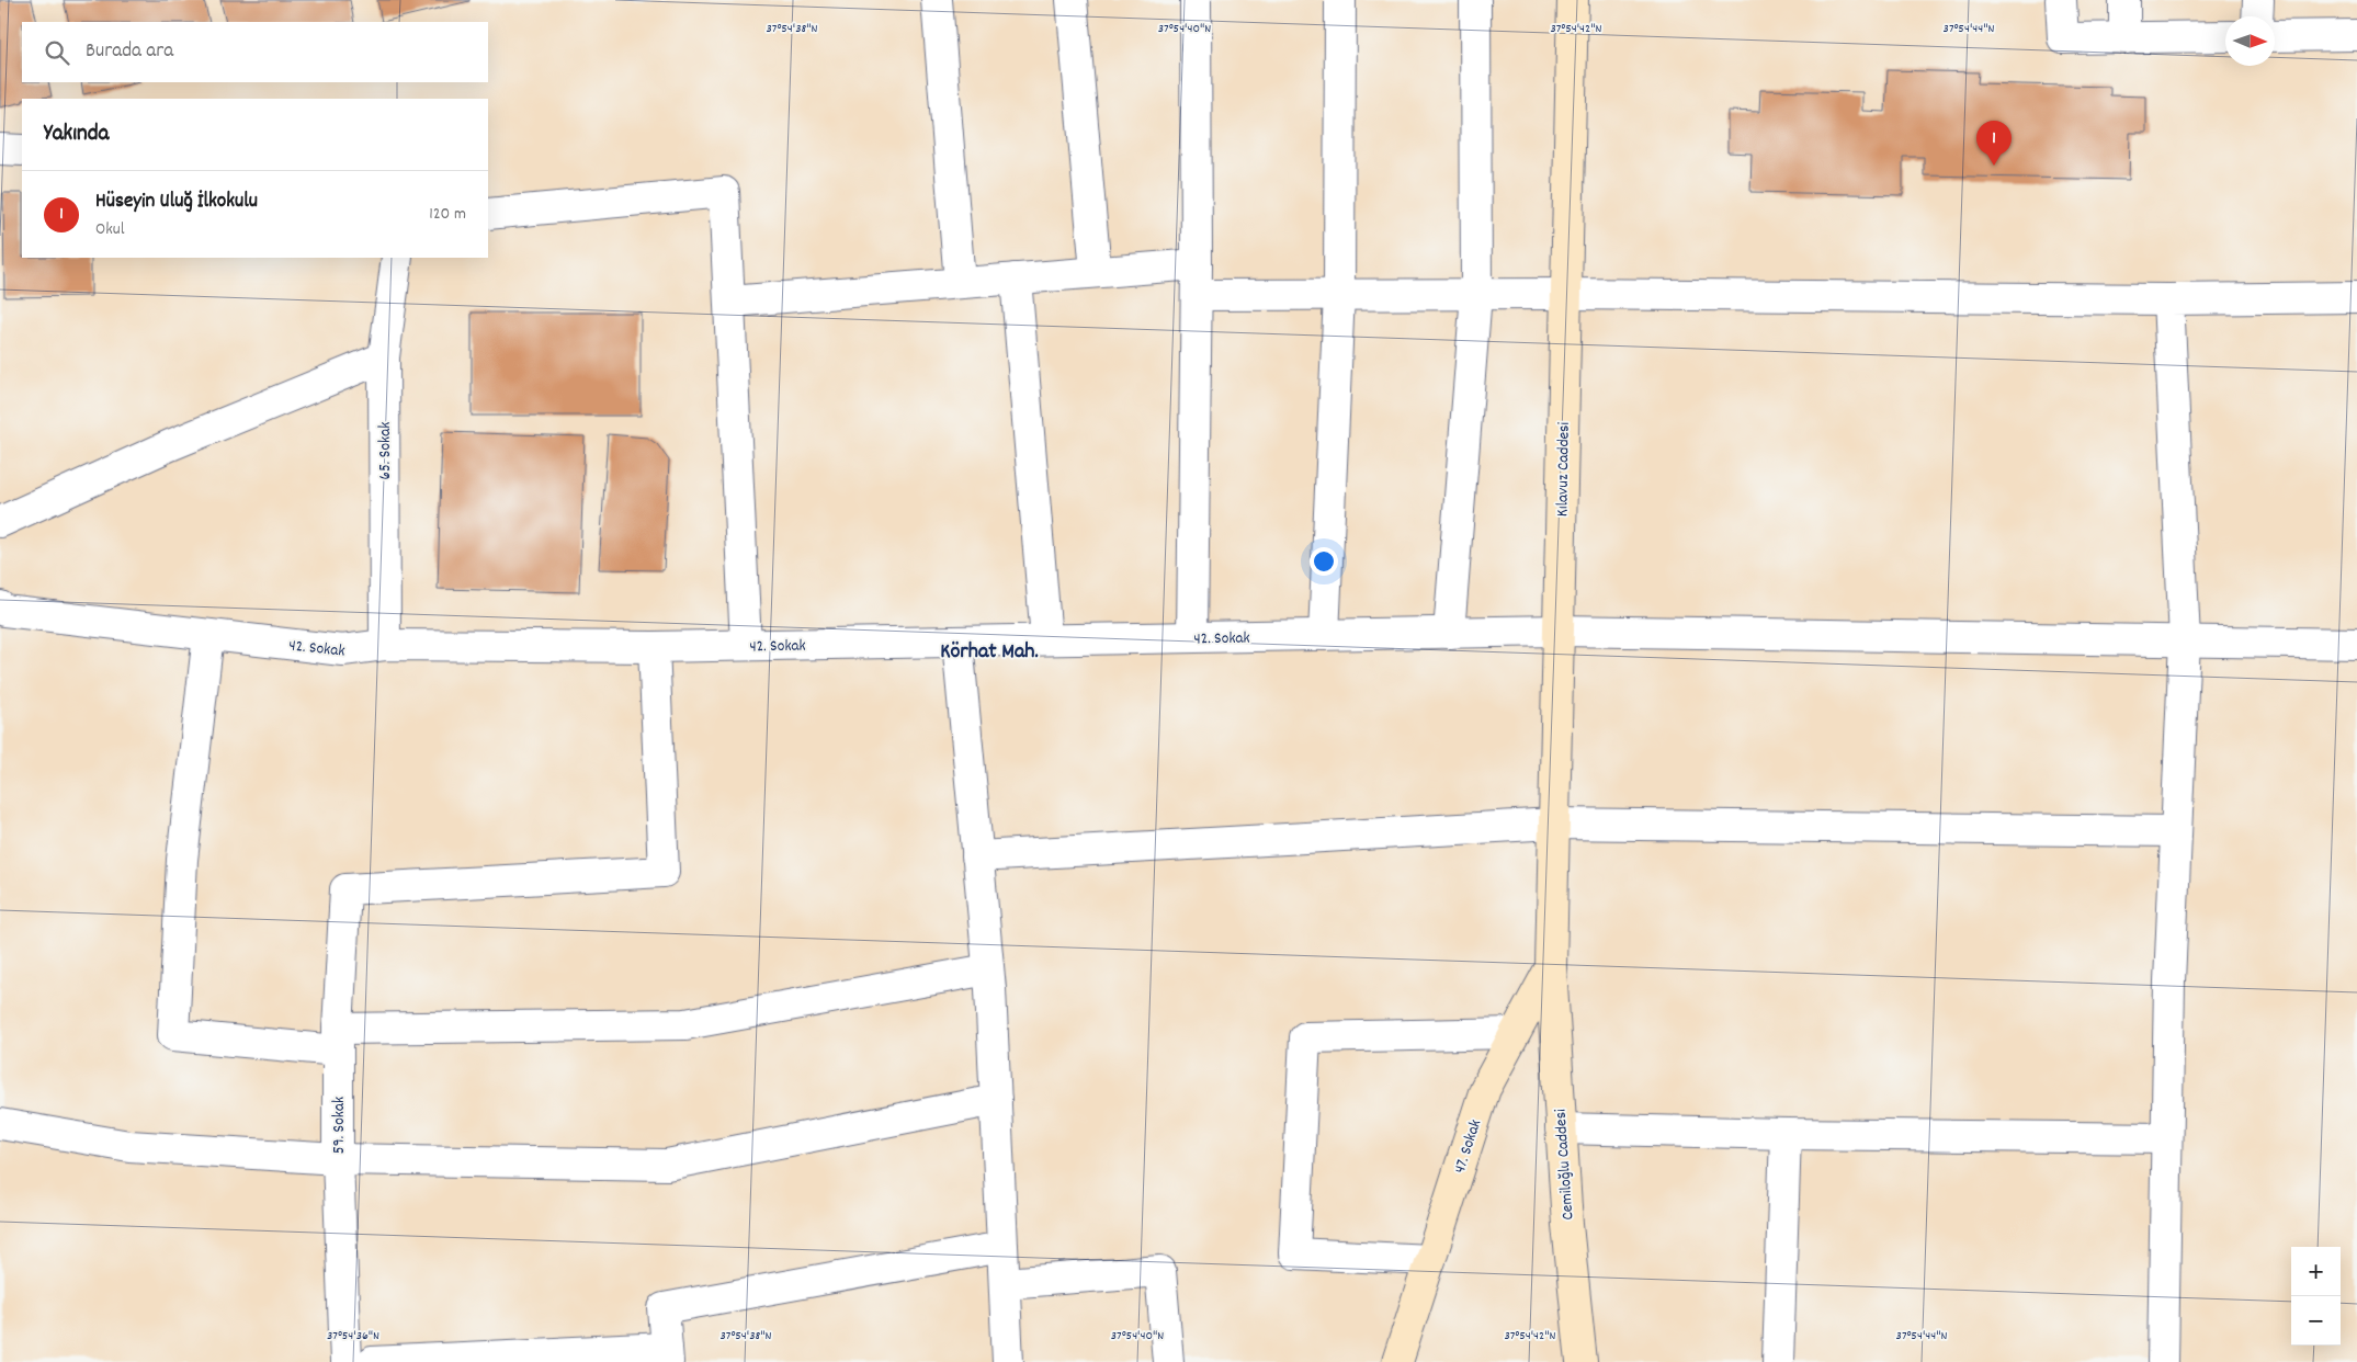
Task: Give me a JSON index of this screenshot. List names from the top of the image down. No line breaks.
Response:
{"streets":{"street":["65. Sokak","Kılavuz Caddesi","42. Sokak","59. Sokak","47. Sokak","Cemiloğlu Caddesi"]},"crossings":[["65. Sokak","42. Sokak"],["Kılavuz Caddesi","42. Sokak"],["Kılavuz Caddesi","47. Sokak"],["Kılavuz Caddesi","Cemiloğlu Caddesi"],["42. Sokak","59. Sokak"],["47. Sokak","Cemiloğlu Caddesi"]],"districts":["Körhat Mah."],"north":"right","page":{"search":"Burada ara","heading":"Yakında","pins":"1","list":[{"mark":"1","name":"Hüseyin Uluğ İlkokulu","note":"Okul","value":"120 m"}],"map_buttons":["+","−"]},"coordinates":["37°54'38\"N","37°54'40\"N","37°54'42\"N","37°54'44\"N","37°54'36\"N"]}
